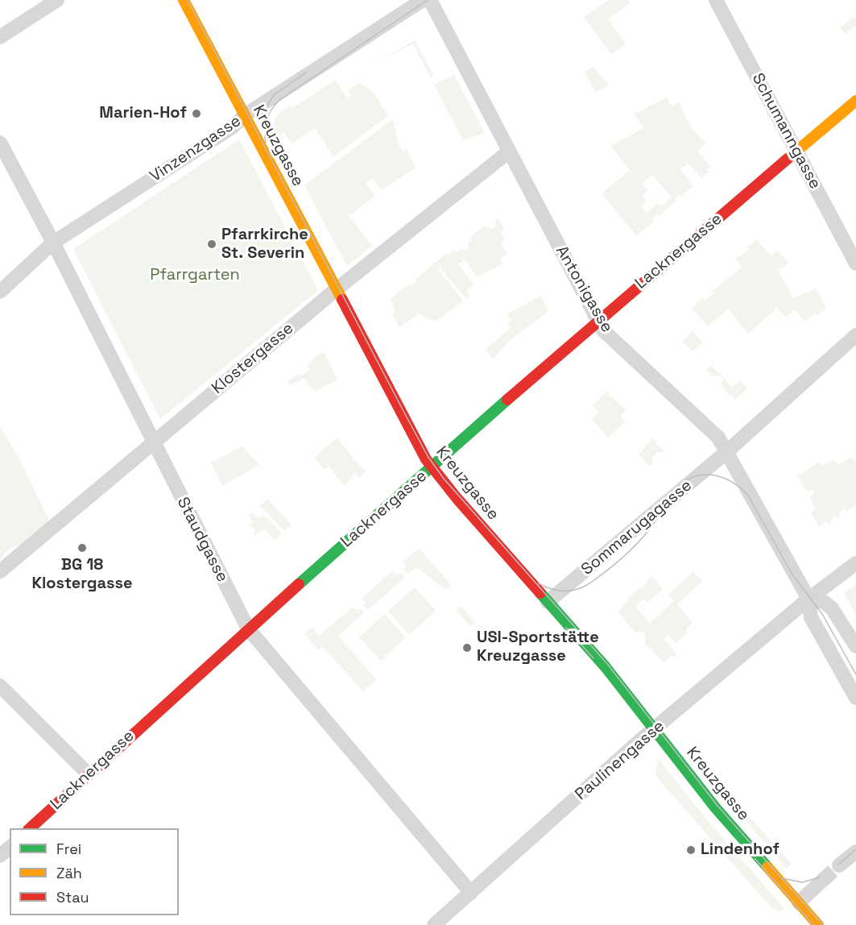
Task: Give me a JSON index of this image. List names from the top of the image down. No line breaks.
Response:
{"streets":{"street":["Schumanngasse","Kreuzgasse","Vinzenzgasse","Lacknergasse","Antonigasse","Klostergasse","Sommarugagasse","Staudgasse","Paulinengasse"]},"crossings":[["Schumanngasse","Lacknergasse"],["Kreuzgasse","Vinzenzgasse"],["Kreuzgasse","Lacknergasse"],["Kreuzgasse","Klostergasse"],["Kreuzgasse","Sommarugagasse"],["Kreuzgasse","Paulinengasse"],["Vinzenzgasse","Staudgasse"],["Lacknergasse","Antonigasse"],["Lacknergasse","Staudgasse"],["Antonigasse","Klostergasse"],["Antonigasse","Sommarugagasse"],["Antonigasse","Paulinengasse"],["Klostergasse","Staudgasse"],["Staudgasse","Paulinengasse"]],"parks":["Pfarrgarten"],"places":["Marien-Hof","Pfarrkirche St. Severin","BG 18 Klostergasse","USI-Sportstätte Kreuzgasse","Lindenhof"],"legend":["Frei","Zäh","Stau"]}
